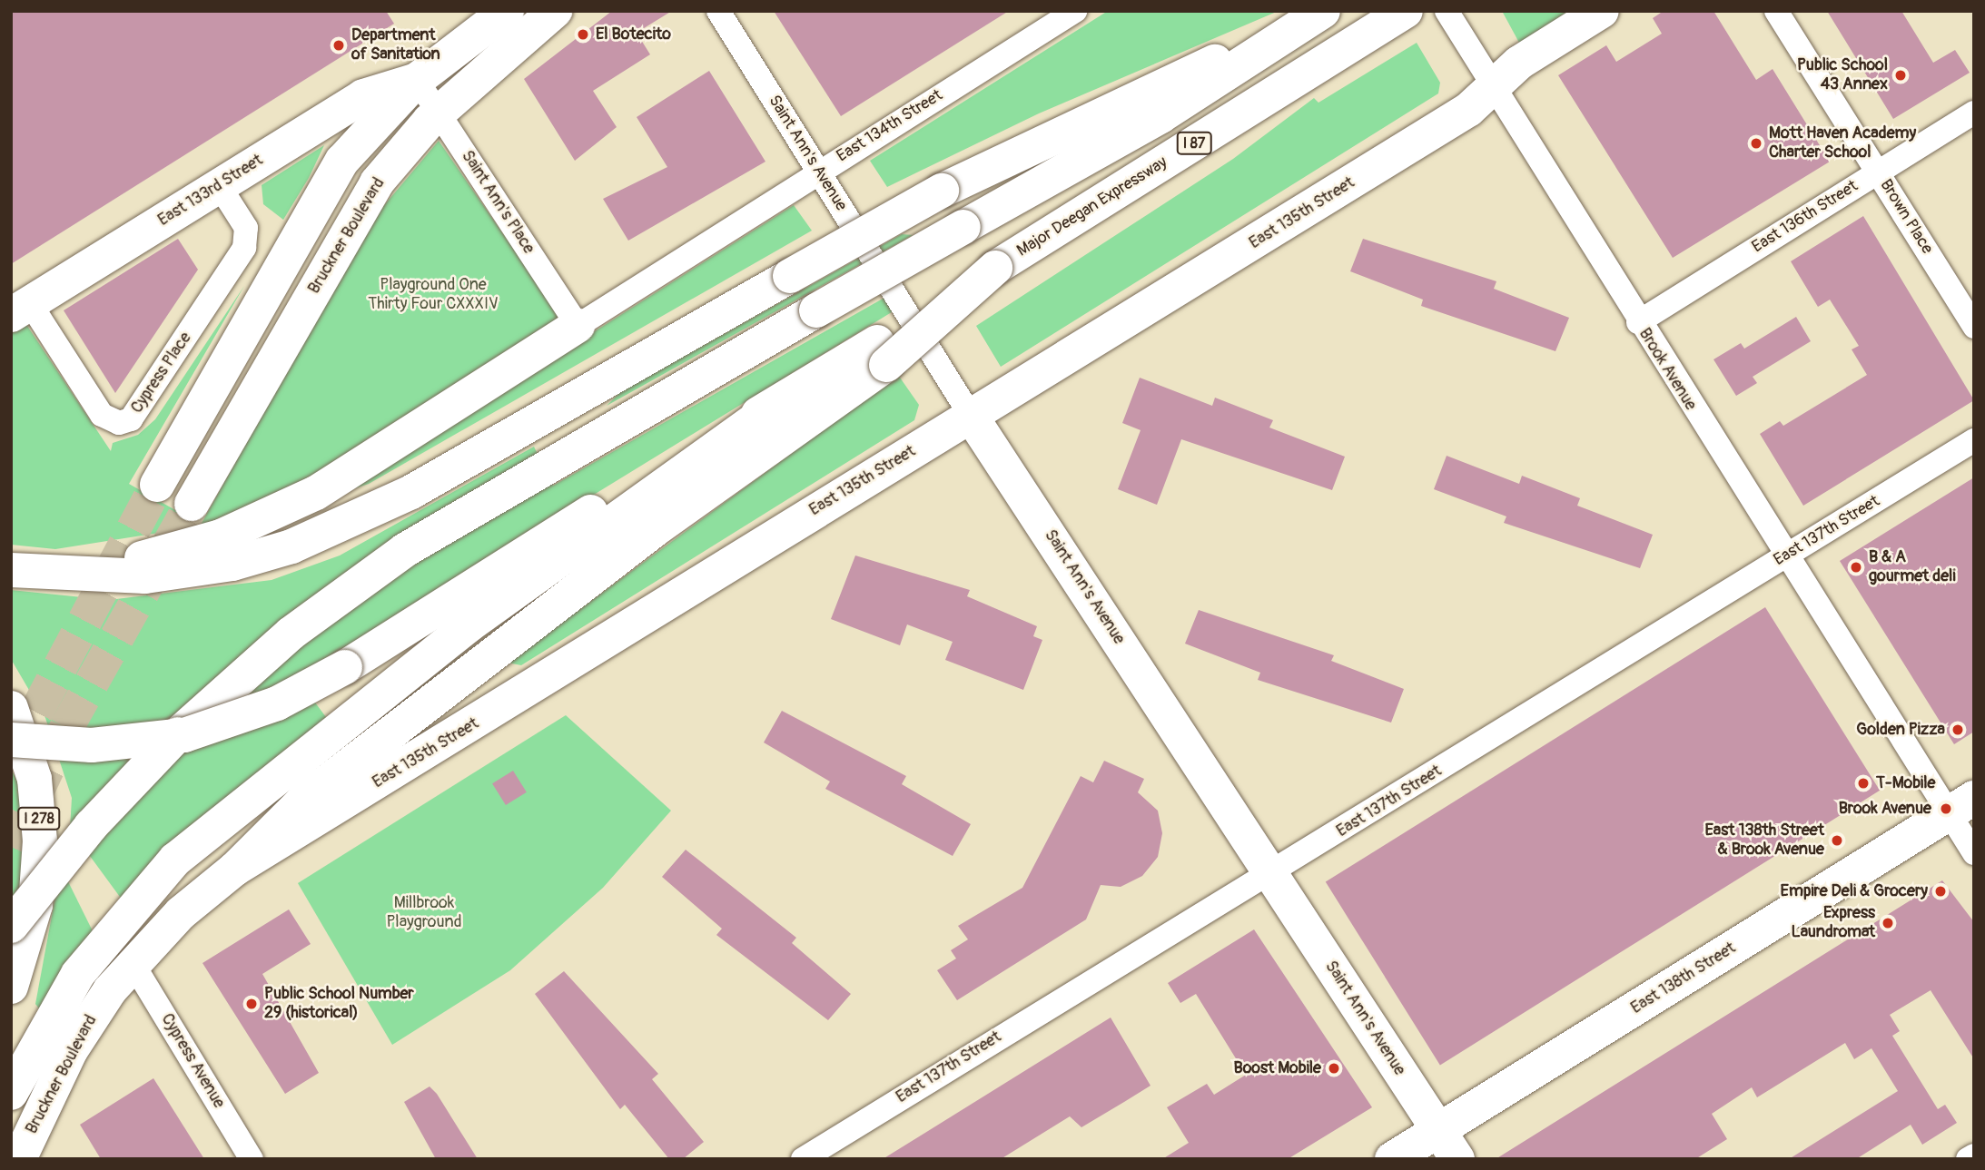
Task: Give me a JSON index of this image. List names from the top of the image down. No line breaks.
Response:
{"streets":{"main road":["I 87","Saint Ann's Avenue","East 133rd Street","Major Deegan Expressway","East 135th Street","Bruckner Boulevard","I 278","East 138th Street"],"street":["East 134th Street","Saint Ann's Place","East 136th Street","Brown Place","Brook Avenue","Cypress Place","East 137th Street","Cypress Avenue"]},"crossings":[["East 134th Street","Saint Ann's Avenue"],["East 134th Street","Saint Ann's Place"],["Saint Ann's Avenue","East 135th Street"],["Saint Ann's Avenue","East 137th Street"],["Saint Ann's Avenue","East 138th Street"],["East 133rd Street","Saint Ann's Place"],["East 133rd Street","Cypress Place"],["Saint Ann's Place","Bruckner Boulevard"],["East 135th Street","Bruckner Boulevard"],["East 135th Street","Brook Avenue"],["East 135th Street","Cypress Avenue"],["East 136th Street","Brown Place"],["East 136th Street","Brook Avenue"],["Bruckner Boulevard","Cypress Avenue"],["Brook Avenue","East 137th Street"],["Brook Avenue","East 138th Street"]],"parks":["Playground One Thirty Four CXXXIV","Millbrook Playground"],"places":["El Botecito","Department of Sanitation","Public School 43 Annex","Mott Haven Academy Charter School","B & A gourmet deli","Golden Pizza","T-Mobile","Brook Avenue","East 138th Street & Brook Avenue","Empire Deli & Grocery","Express Laundromat","Public School Number 29 (historical)","Boost Mobile"]}
